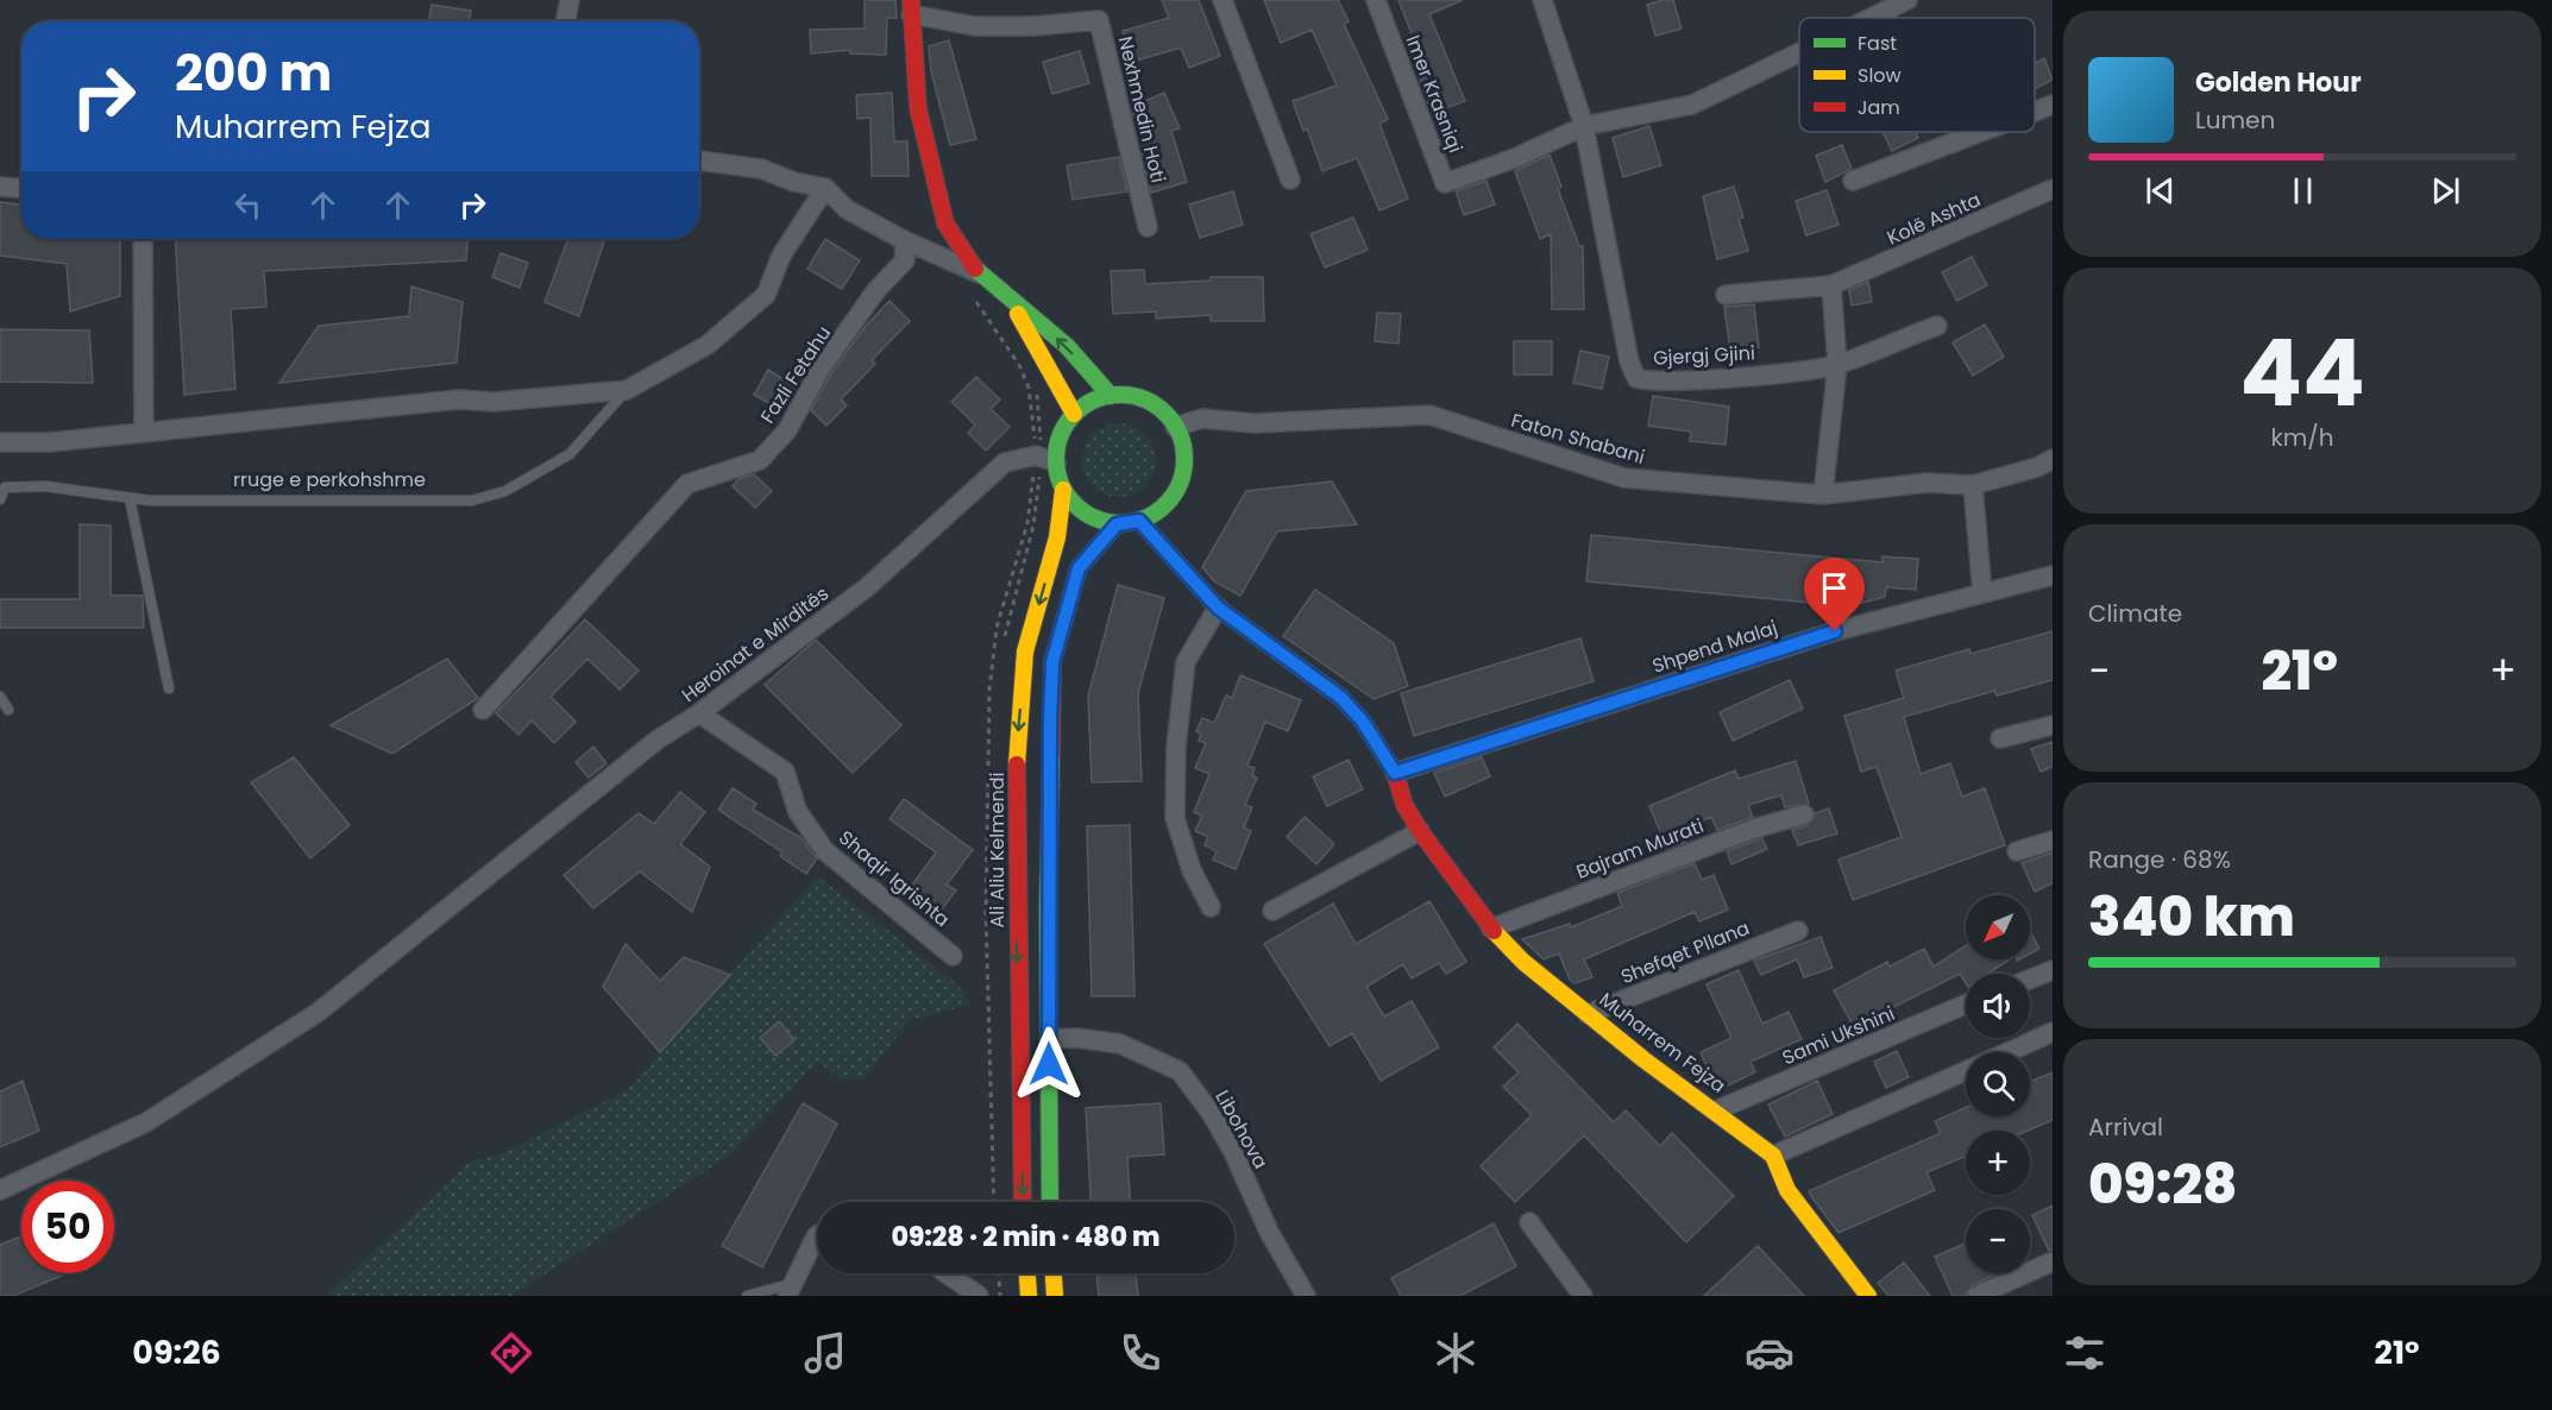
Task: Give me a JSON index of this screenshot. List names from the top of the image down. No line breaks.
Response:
{"streets":{"street":["Imer Krasniqi","Nexhmedin Hoti","Kolë Ashta","Gjergj Gjini","Fazli Fetahu","Faton Shabani","rruge e perkohshme","Heroinat e Mirditës","Shpend Malaj","Bajram Murati","Ali Aliu Kelmendi","Shaqir Igrishta","Shefqet Pllana","Sami Ukshini","Muharrem Fejza","Libohova"]},"crossings":[["Imer Krasniqi","Gjergj Gjini"],["Faton Shabani","Heroinat e Mirditës"],["Faton Shabani","Ali Aliu Kelmendi"],["Faton Shabani","Muharrem Fejza"],["Heroinat e Mirditës","Ali Aliu Kelmendi"],["Heroinat e Mirditës","Shaqir Igrishta"],["Heroinat e Mirditës","Muharrem Fejza"],["Shpend Malaj","Muharrem Fejza"],["Bajram Murati","Muharrem Fejza"],["Ali Aliu Kelmendi","Muharrem Fejza"],["Shefqet Pllana","Muharrem Fejza"],["Sami Ukshini","Muharrem Fejza"]],"legend":["Fast","Slow","Jam"],"north":"bottom left","page":{"turn":["200 m","Muharrem Fejza"],"song":["Golden Hour","Lumen"],"tile":[["44","km/h"],"Climate",["Range · 68%","340 km"],["Arrival","09:28"]],"heat":["−","21°","+"],"map_buttons":["+","−"],"limit":"50","trip":"09:28 · 2 min · 480 m","tabs":["09:26","21°"]}}
